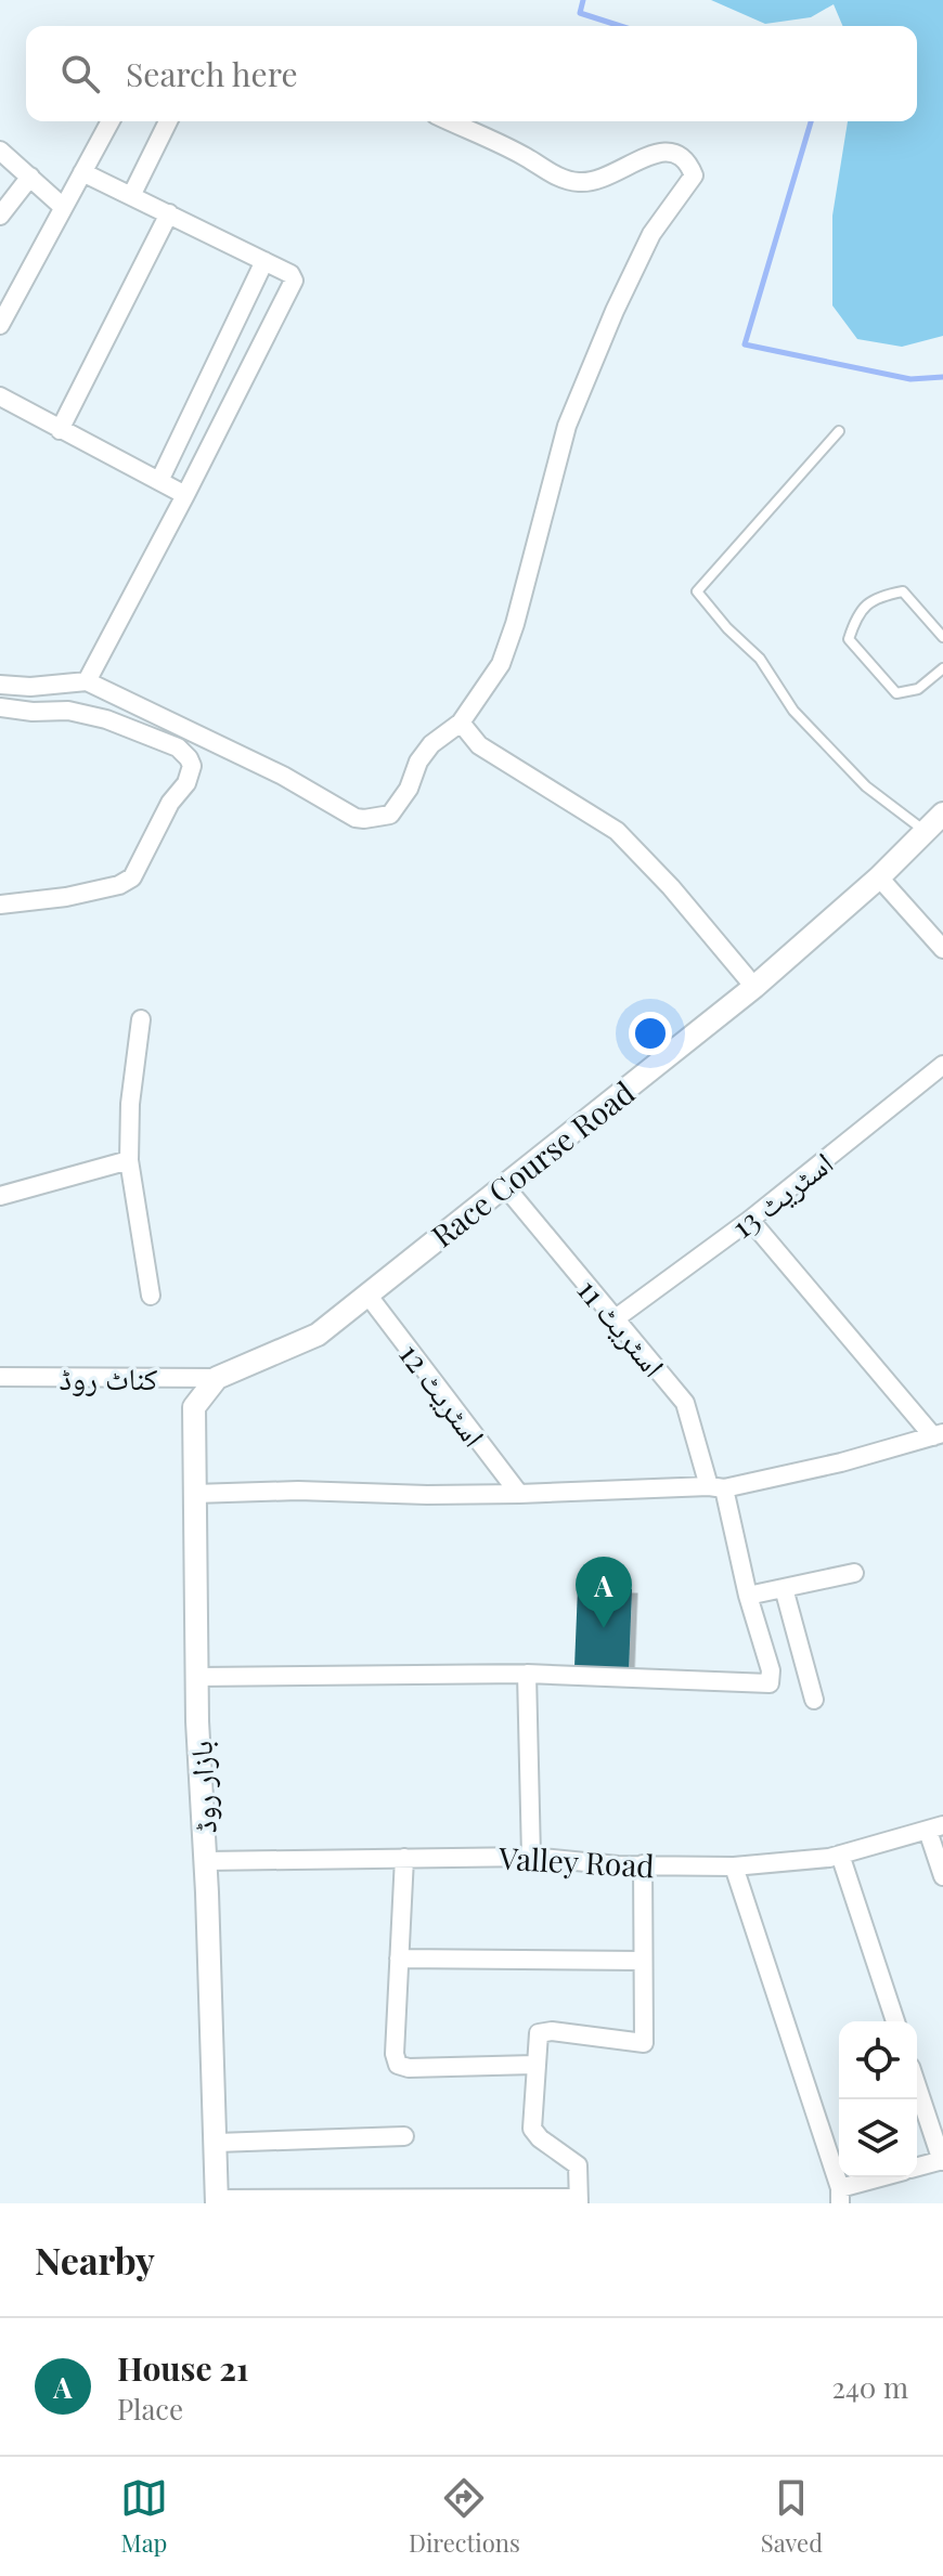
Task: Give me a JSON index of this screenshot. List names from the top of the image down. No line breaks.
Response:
{"streets":{"street":["Race Course Road","اسٹریٹ 13","اسٹریٹ 11","کناٹ روڈ","اسٹریٹ 12","بازار روڈ","Valley Road"]},"crossings":[["Race Course Road","اسٹریٹ 11"],["Race Course Road","کناٹ روڈ"],["Race Course Road","اسٹریٹ 12"],["Race Course Road","بازار روڈ"],["اسٹریٹ 13","اسٹریٹ 11"],["کناٹ روڈ","بازار روڈ"],["بازار روڈ","Valley Road"]],"page":{"search":"Search here","pins":"A","heading":"Nearby","list":[{"mark":"A","name":"House 21","note":"Place","value":"240 m"}],"nav":["Map","Directions","Saved"]}}
